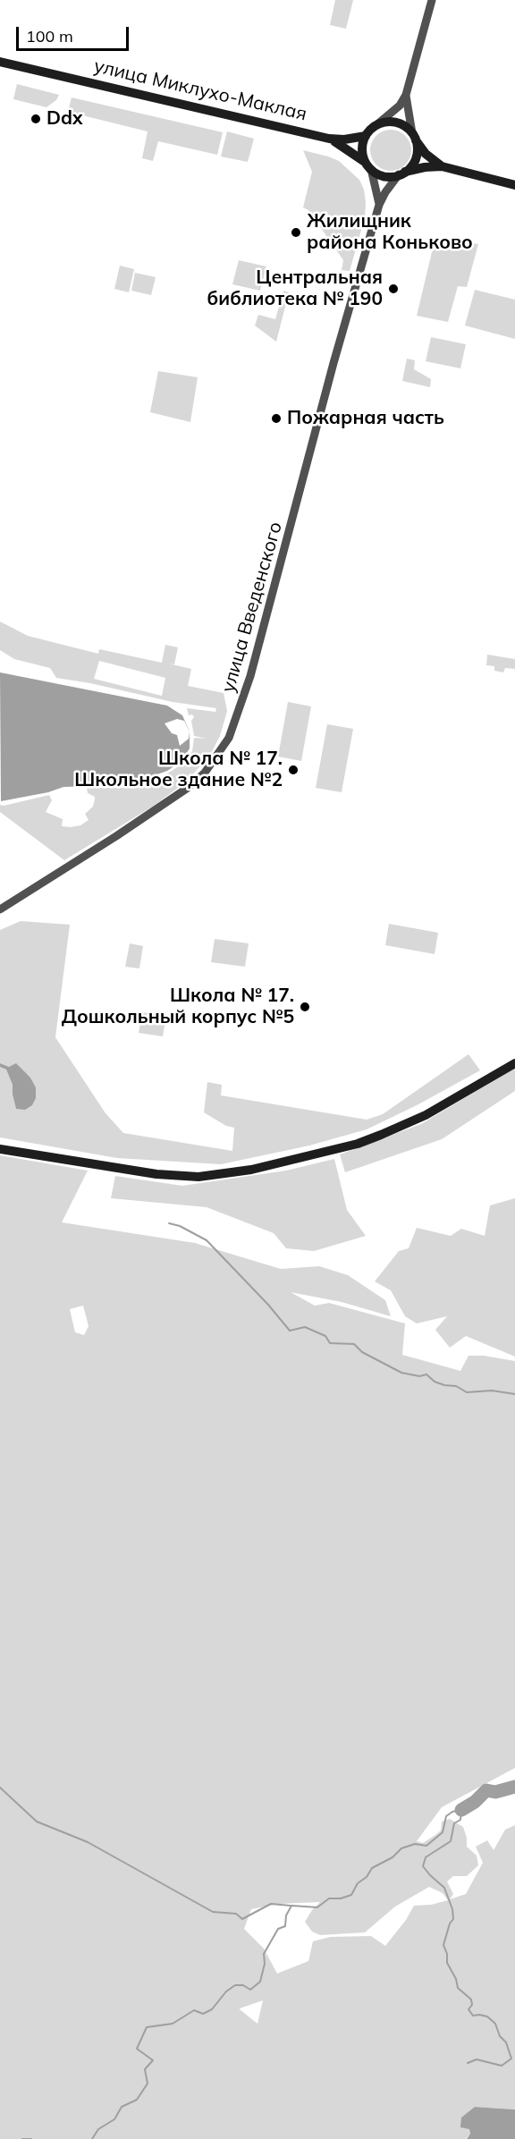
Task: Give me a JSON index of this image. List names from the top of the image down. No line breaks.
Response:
{"streets":{"main road":["улица Миклухо-Маклая"],"street":["улица Введенского"]},"crossings":[["улица Миклухо-Маклая","улица Введенского"]],"places":["Ddx","Жилищник района Коньково","Центральная библиотека № 190","Пожарная часть","Школа № 17. Школьное здание №2","Школа № 17. Дошкольный корпус №5"],"scale_bar":"100 m"}
